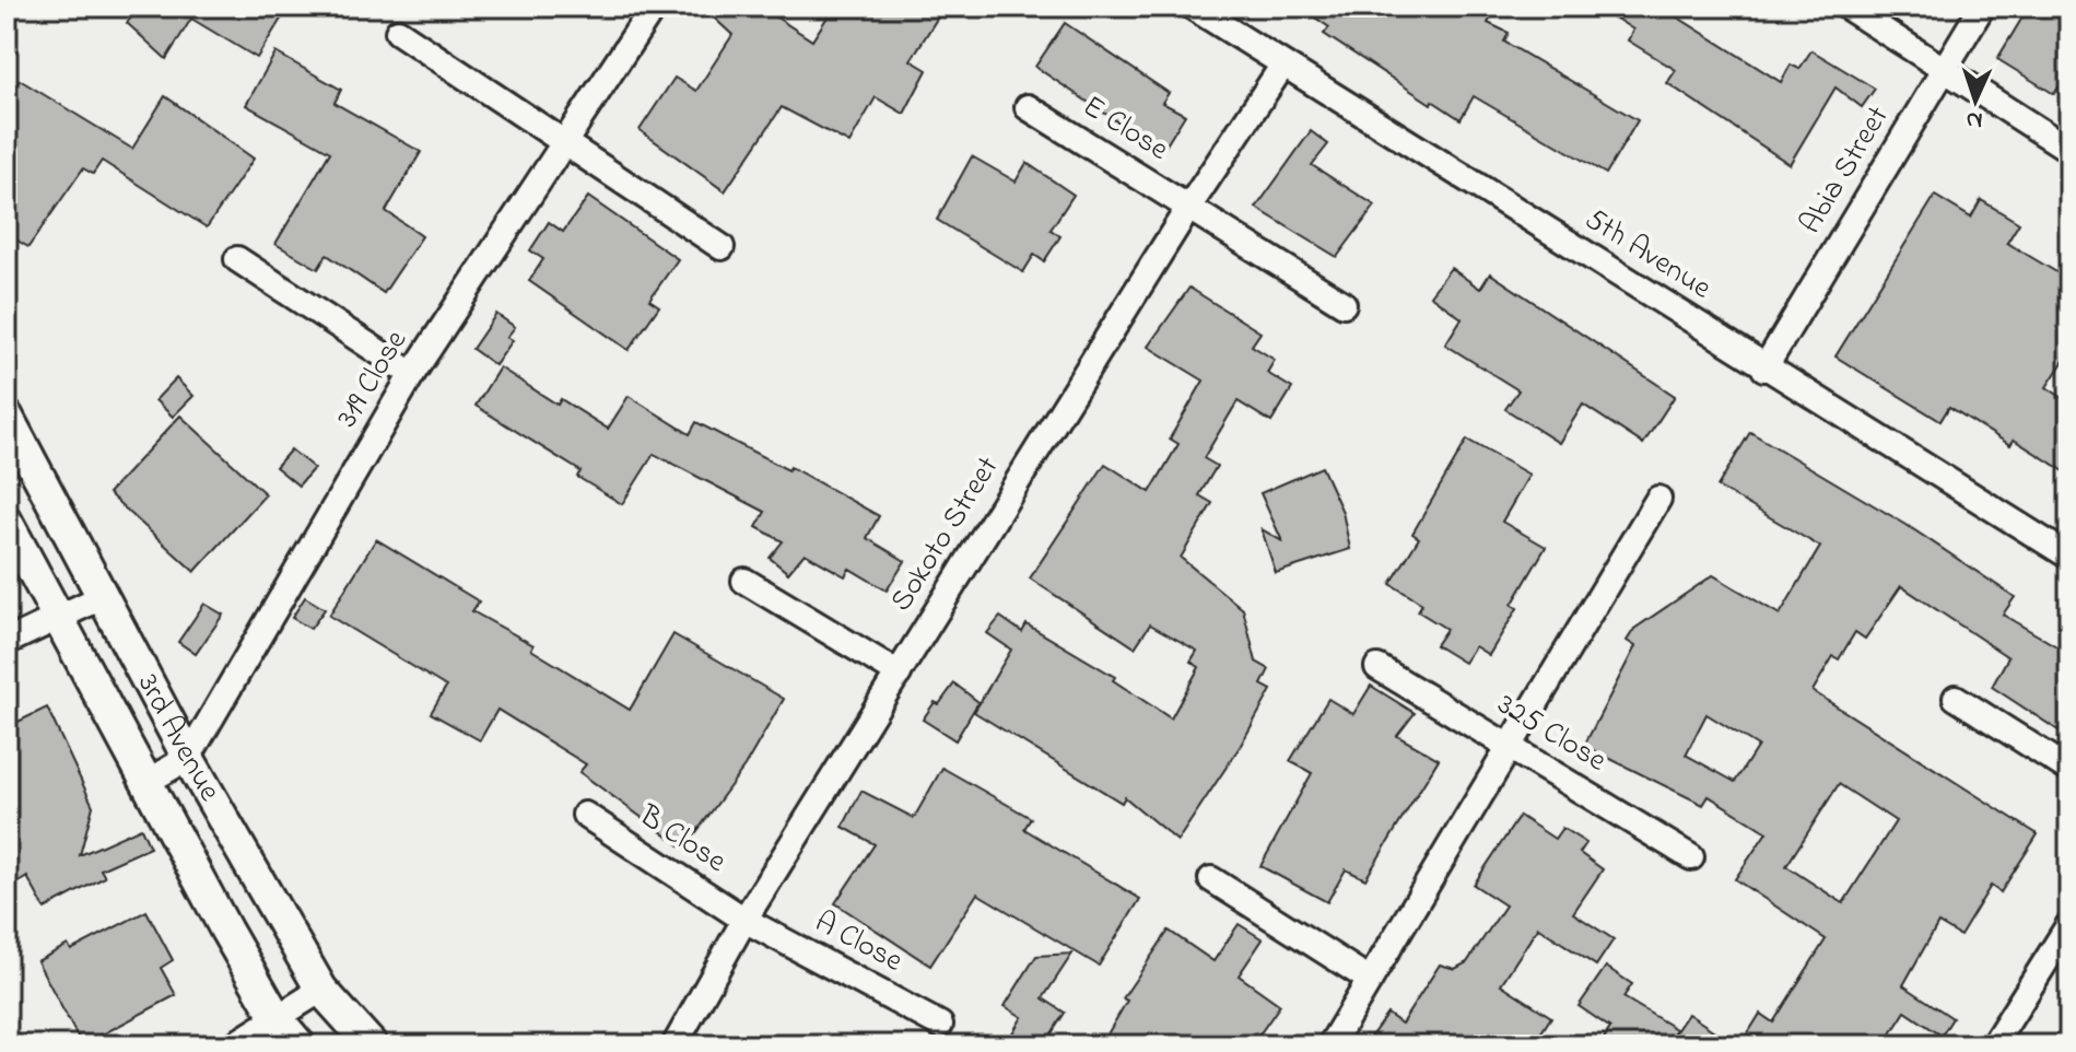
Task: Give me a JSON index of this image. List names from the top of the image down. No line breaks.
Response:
{"streets":{"street":["E Close","Abia Street","5th Avenue","319 Close","Sokoto Street","325 Close","3rd Avenue","B Close","A Close"]},"crossings":[["E Close","Sokoto Street"],["Abia Street","5th Avenue"],["5th Avenue","Sokoto Street"],["319 Close","3rd Avenue"],["Sokoto Street","B Close"],["Sokoto Street","A Close"],["B Close","A Close"]],"north":"bottom"}
